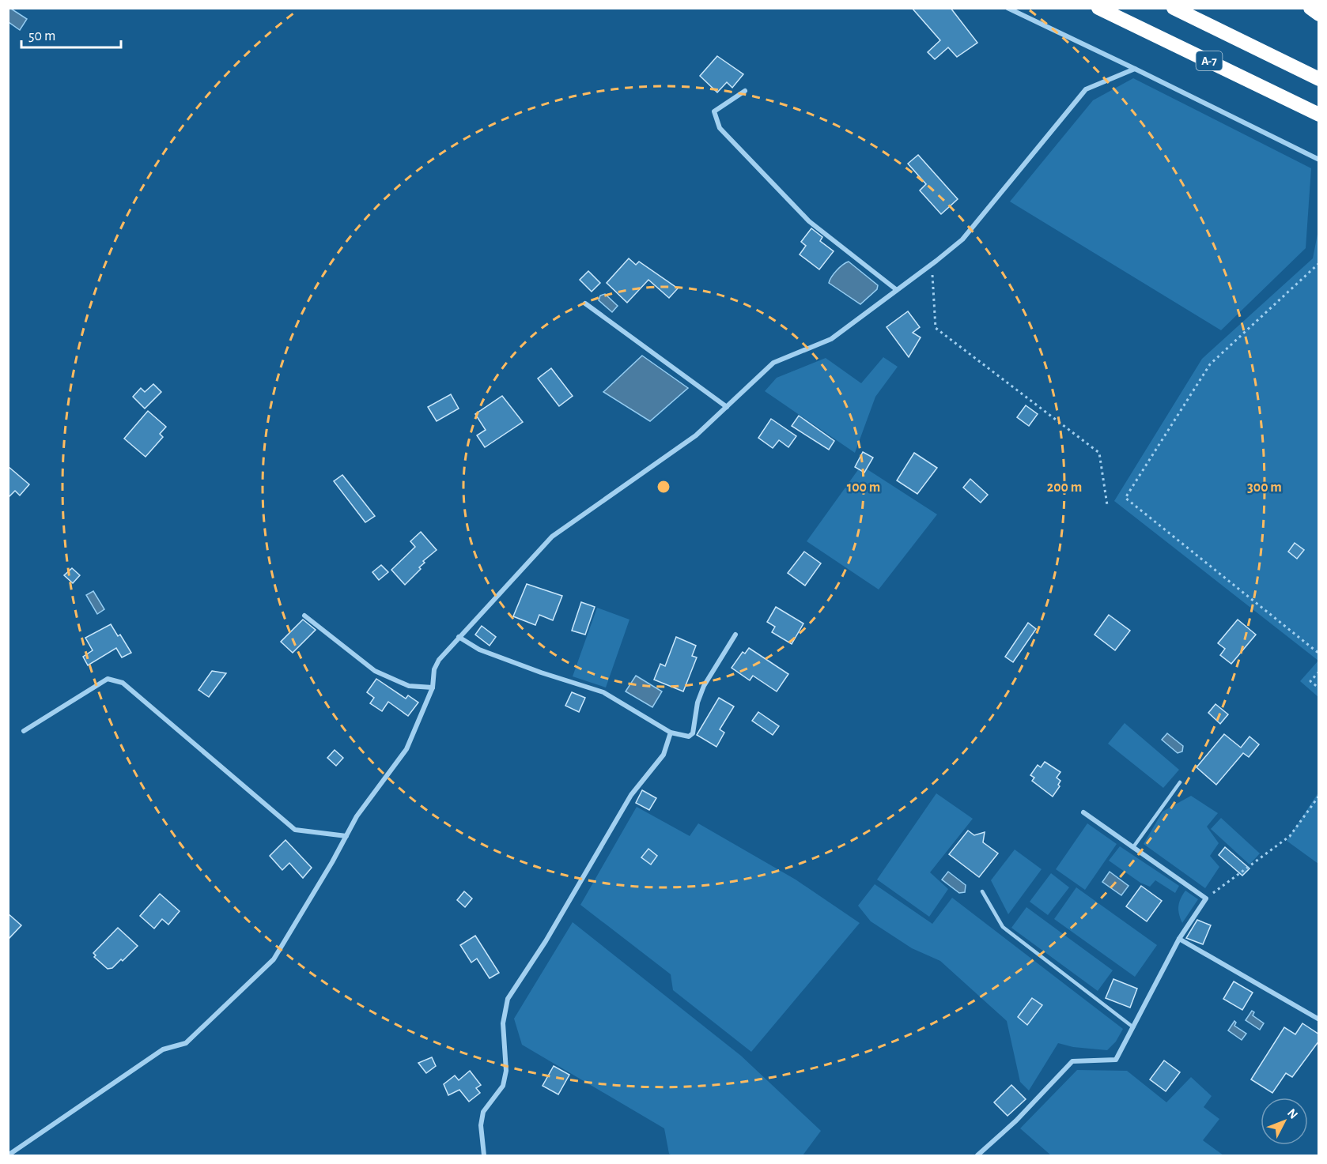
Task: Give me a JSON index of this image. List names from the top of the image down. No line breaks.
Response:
{"streets":{"highway":["A-7"]},"scale_bar":"50 m","north":"top right","rings":["100 m","200 m","300 m"]}
